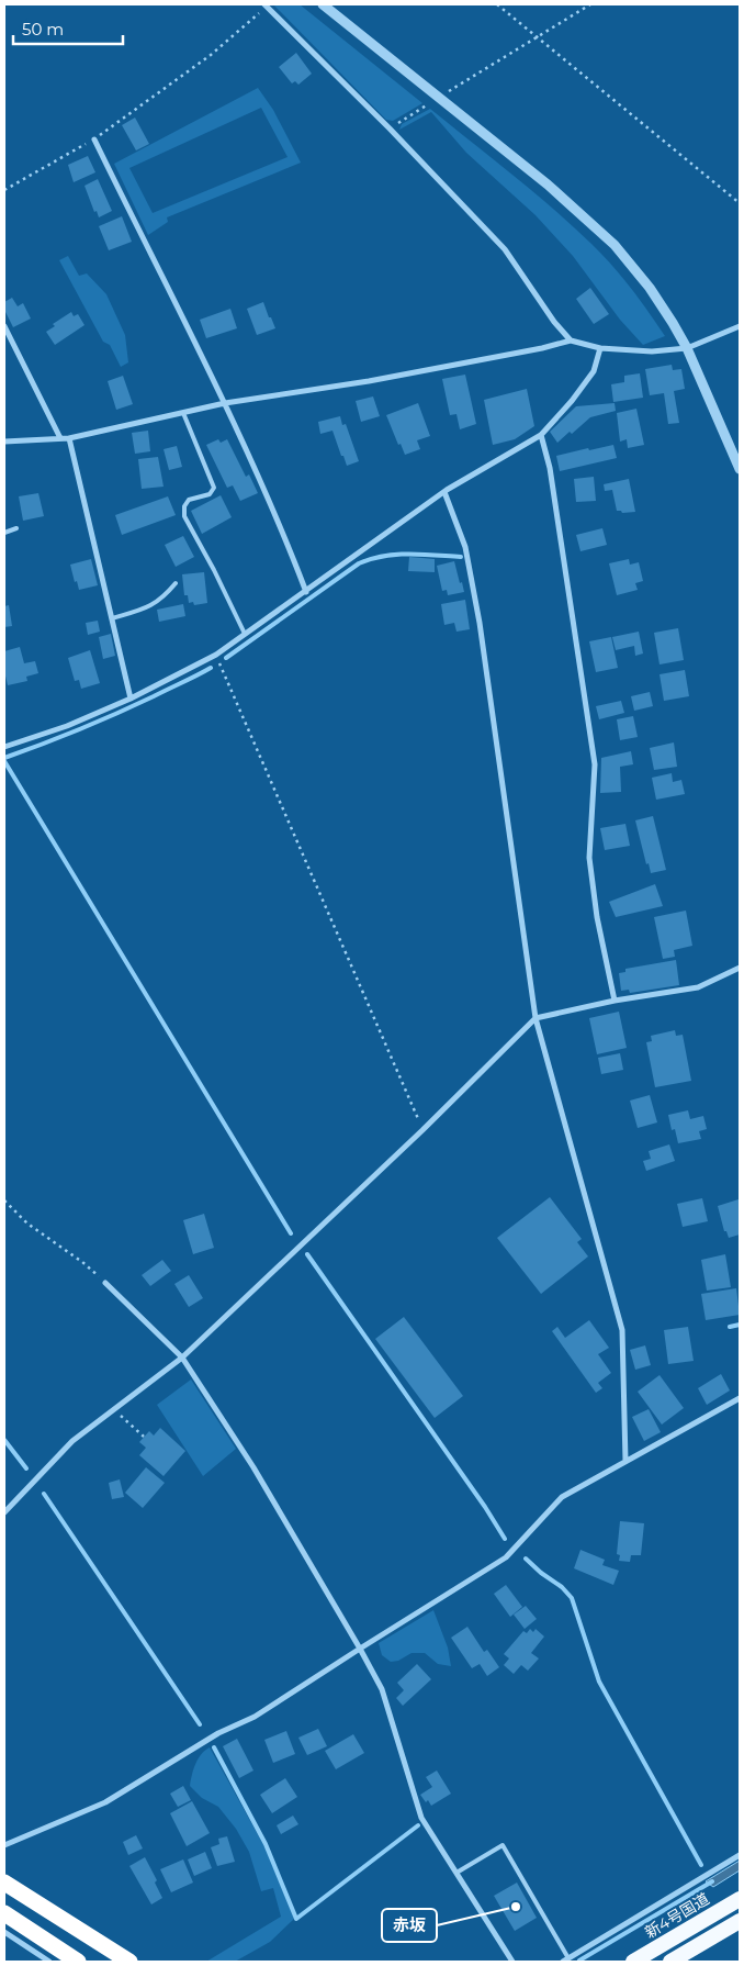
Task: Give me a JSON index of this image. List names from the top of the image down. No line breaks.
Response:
{"streets":{"highway":["新4号国道"]},"places":["赤坂"],"scale_bar":"50 m"}
